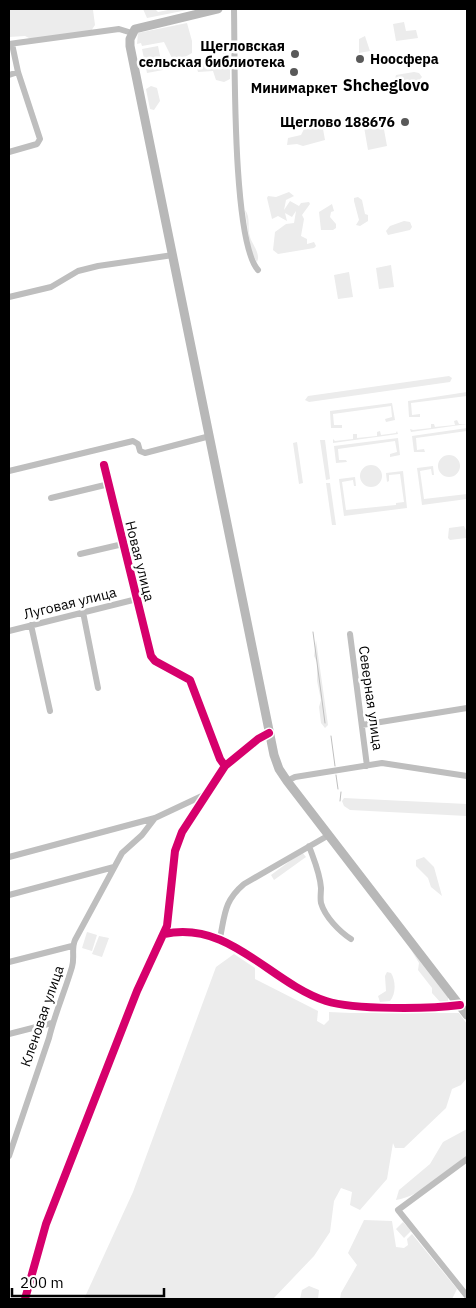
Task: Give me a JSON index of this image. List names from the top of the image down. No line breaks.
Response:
{"streets":{"street":["Новая улица","Луговая улица","Северная улица","Кленовая улица"]},"crossings":[["Новая улица","Луговая улица"]],"districts":["Shcheglovo"],"places":["Щегловская сельская библиотека","Ноосфера","Минимаркет","Щеглово 188676"],"scale_bar":"200 m"}
